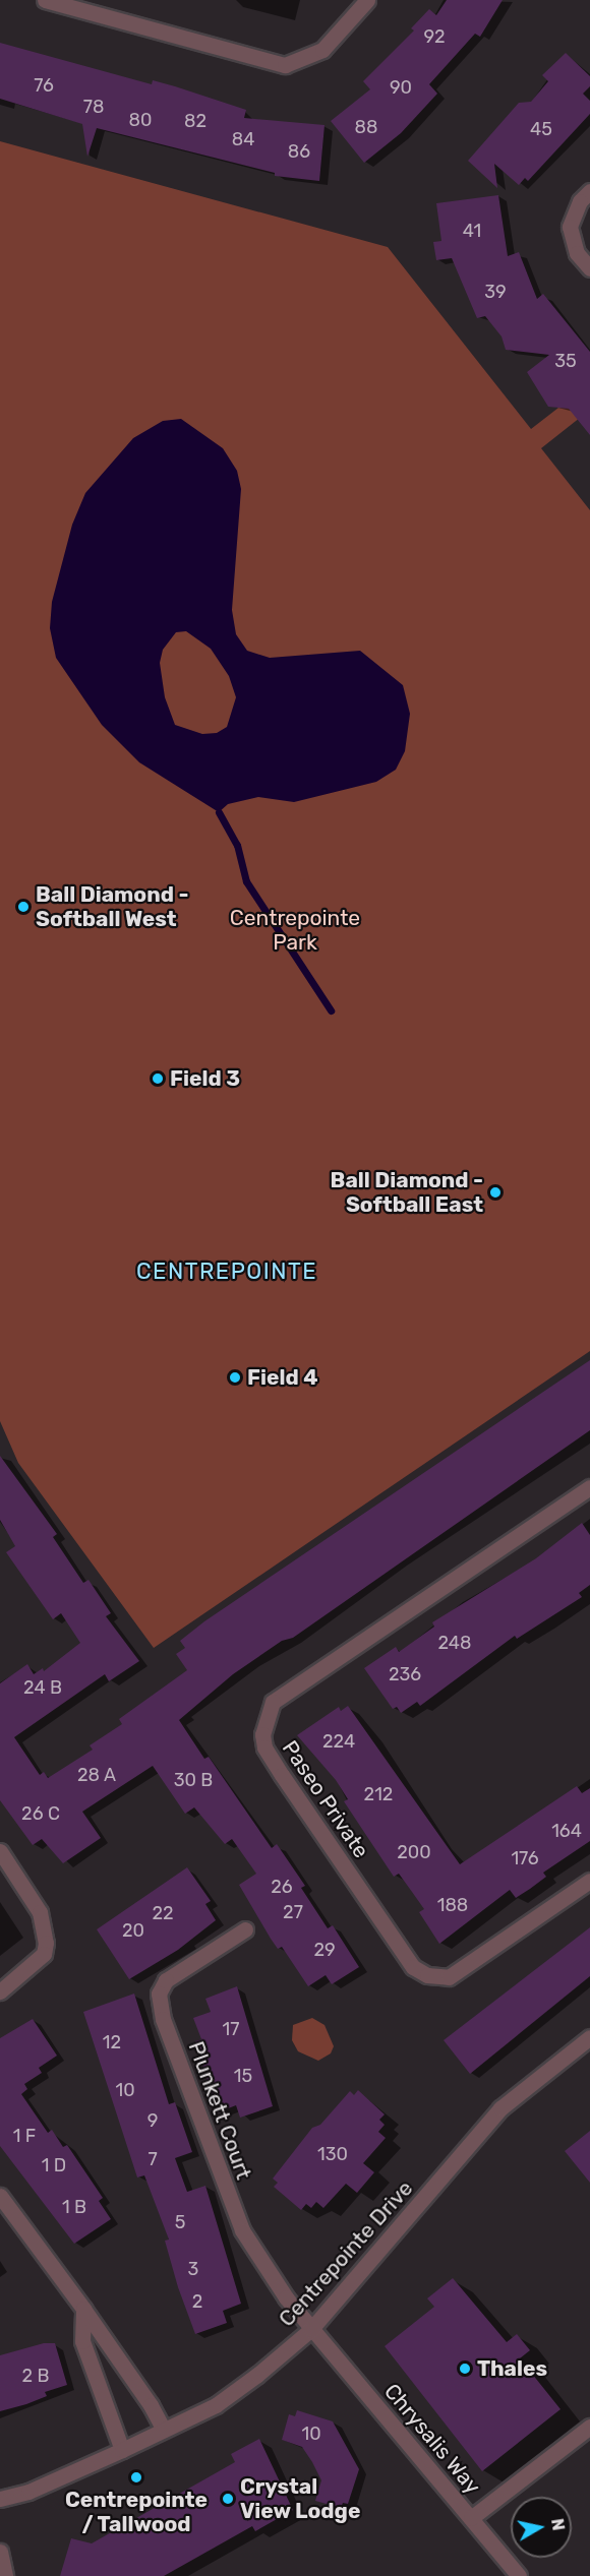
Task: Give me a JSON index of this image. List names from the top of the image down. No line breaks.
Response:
{"streets":{"street":["Paseo Private","Plunkett Court","Centrepointe Drive","Chrysalis Way"]},"crossings":[["Plunkett Court","Centrepointe Drive"],["Plunkett Court","Chrysalis Way"],["Centrepointe Drive","Chrysalis Way"]],"districts":["CENTREPOINTE"],"parks":["Centrepointe Park"],"places":["Ball Diamond - Softball West","Field 3","Ball Diamond - Softball East","Field 4","Thales","Centrepointe / Tallwood","Crystal View Lodge"],"house_numbers":["92","76","90","78","80","82","88","45","84","86","41","39","35","248","236","24 B","224","28 A","30 B","212","26 C","164","200","176","26","188","27","22","20","29","17","12","15","10","9","1 F","130","7","1 D","1 B","5","3","2","2 B","10"],"north":"right"}
